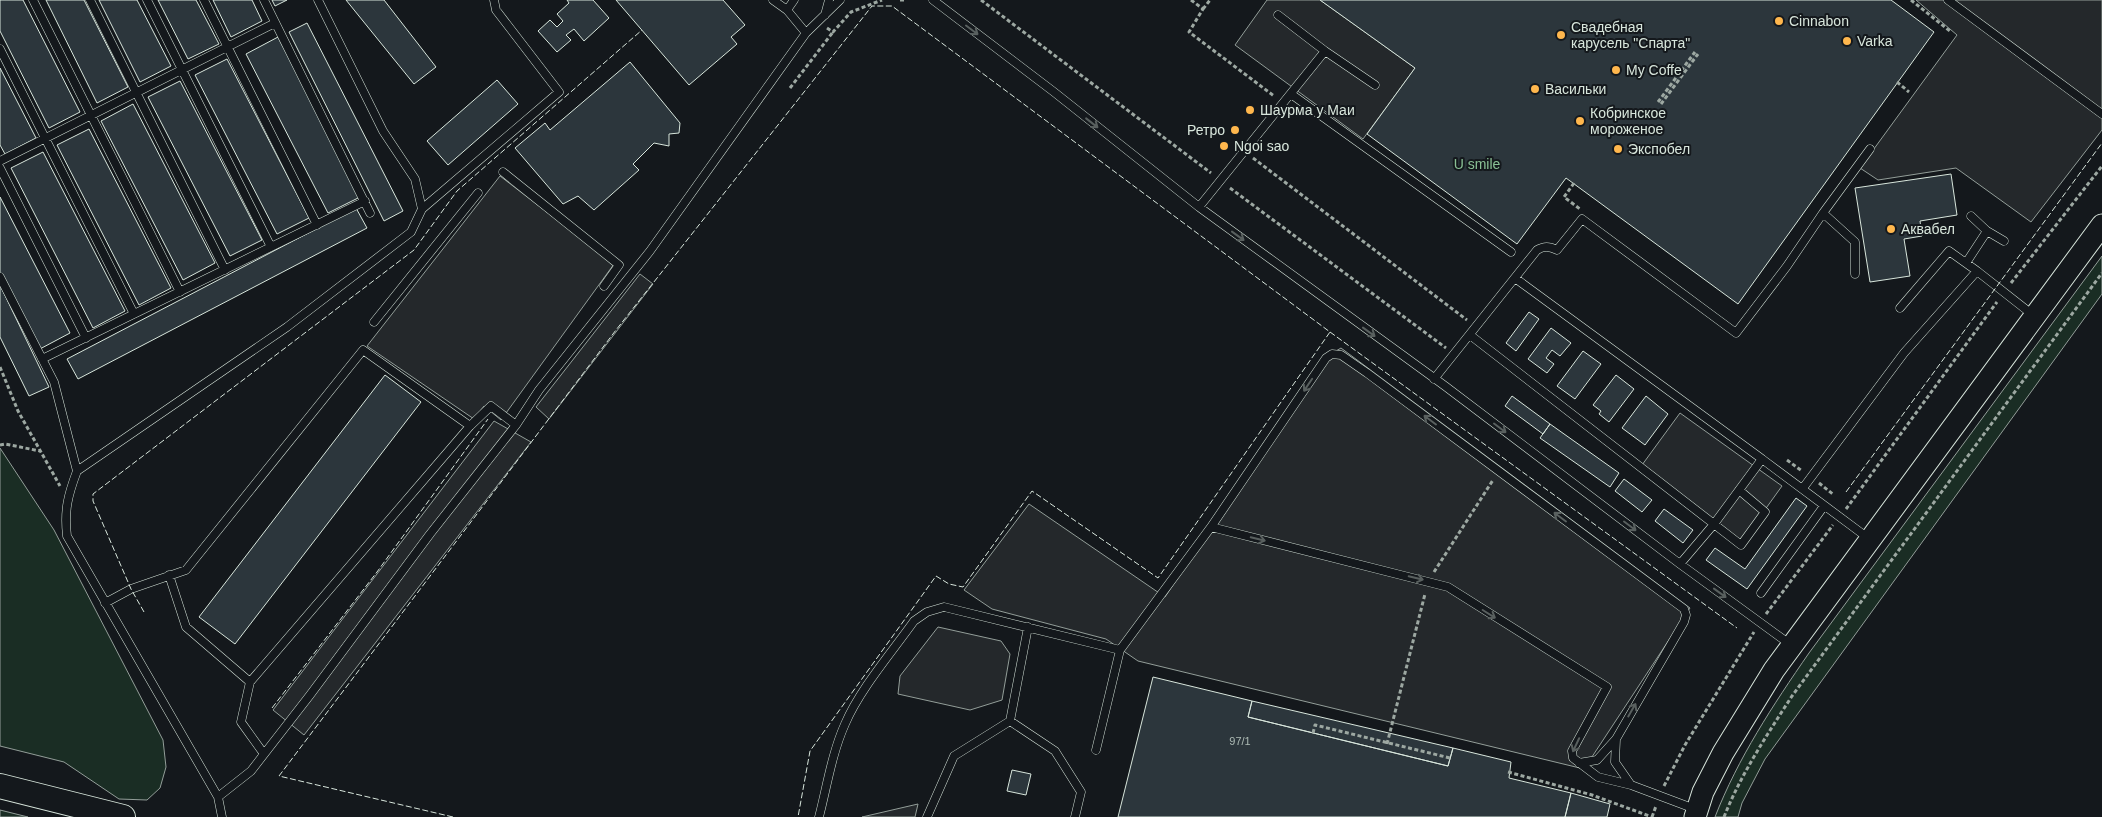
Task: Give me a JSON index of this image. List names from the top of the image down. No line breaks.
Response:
{"parks":["U smile"],"places":["Cinnabon","Свадебная карусель \"Спарта\"","Varka","My Coffe","Васильки","Шаурма у Маи","Кобринское мороженое","Ретро","Ngoi sao","Экспобел","Аквабел"],"house_numbers":["97/1"]}
